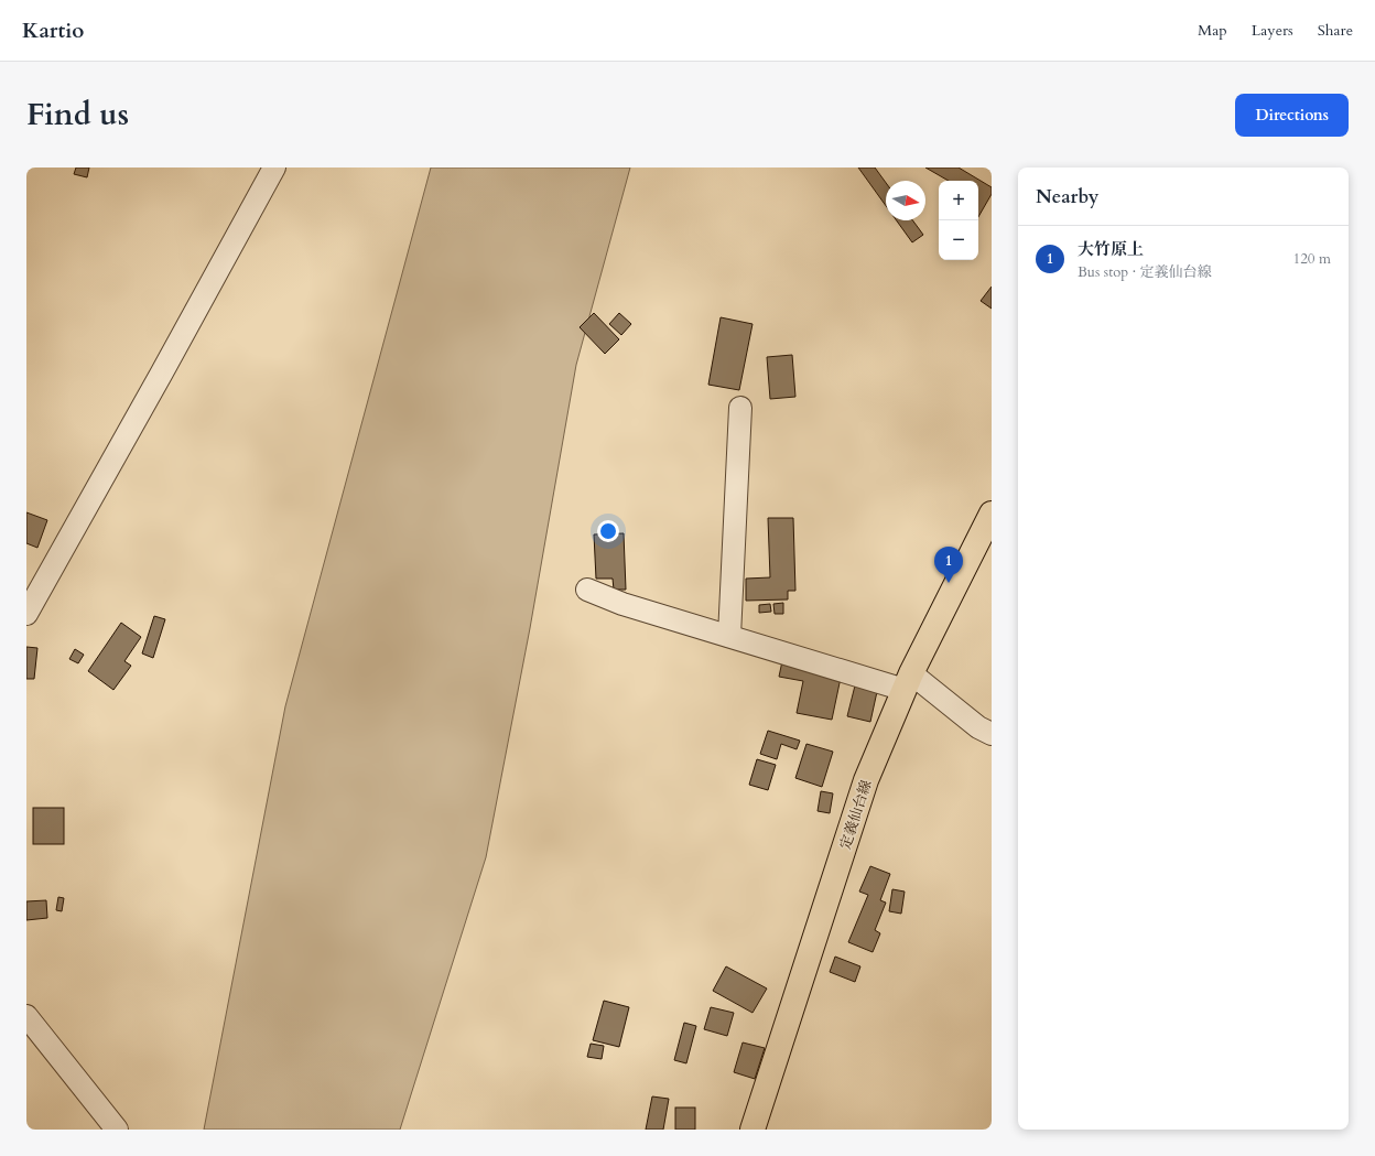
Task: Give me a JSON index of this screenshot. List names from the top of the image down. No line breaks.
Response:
{"streets":{"main road":["定義仙台線"]},"north":"right","page":{"header":"Kartio","nav":["Map","Layers","Share"],"title":"Find us","buttons":"Directions","heading":"Nearby","map_buttons":["+","−"],"list":[{"mark":"1","name":"大竹原上","note":"Bus stop · 定義仙台線","value":"120 m"}],"pins":"1"}}
